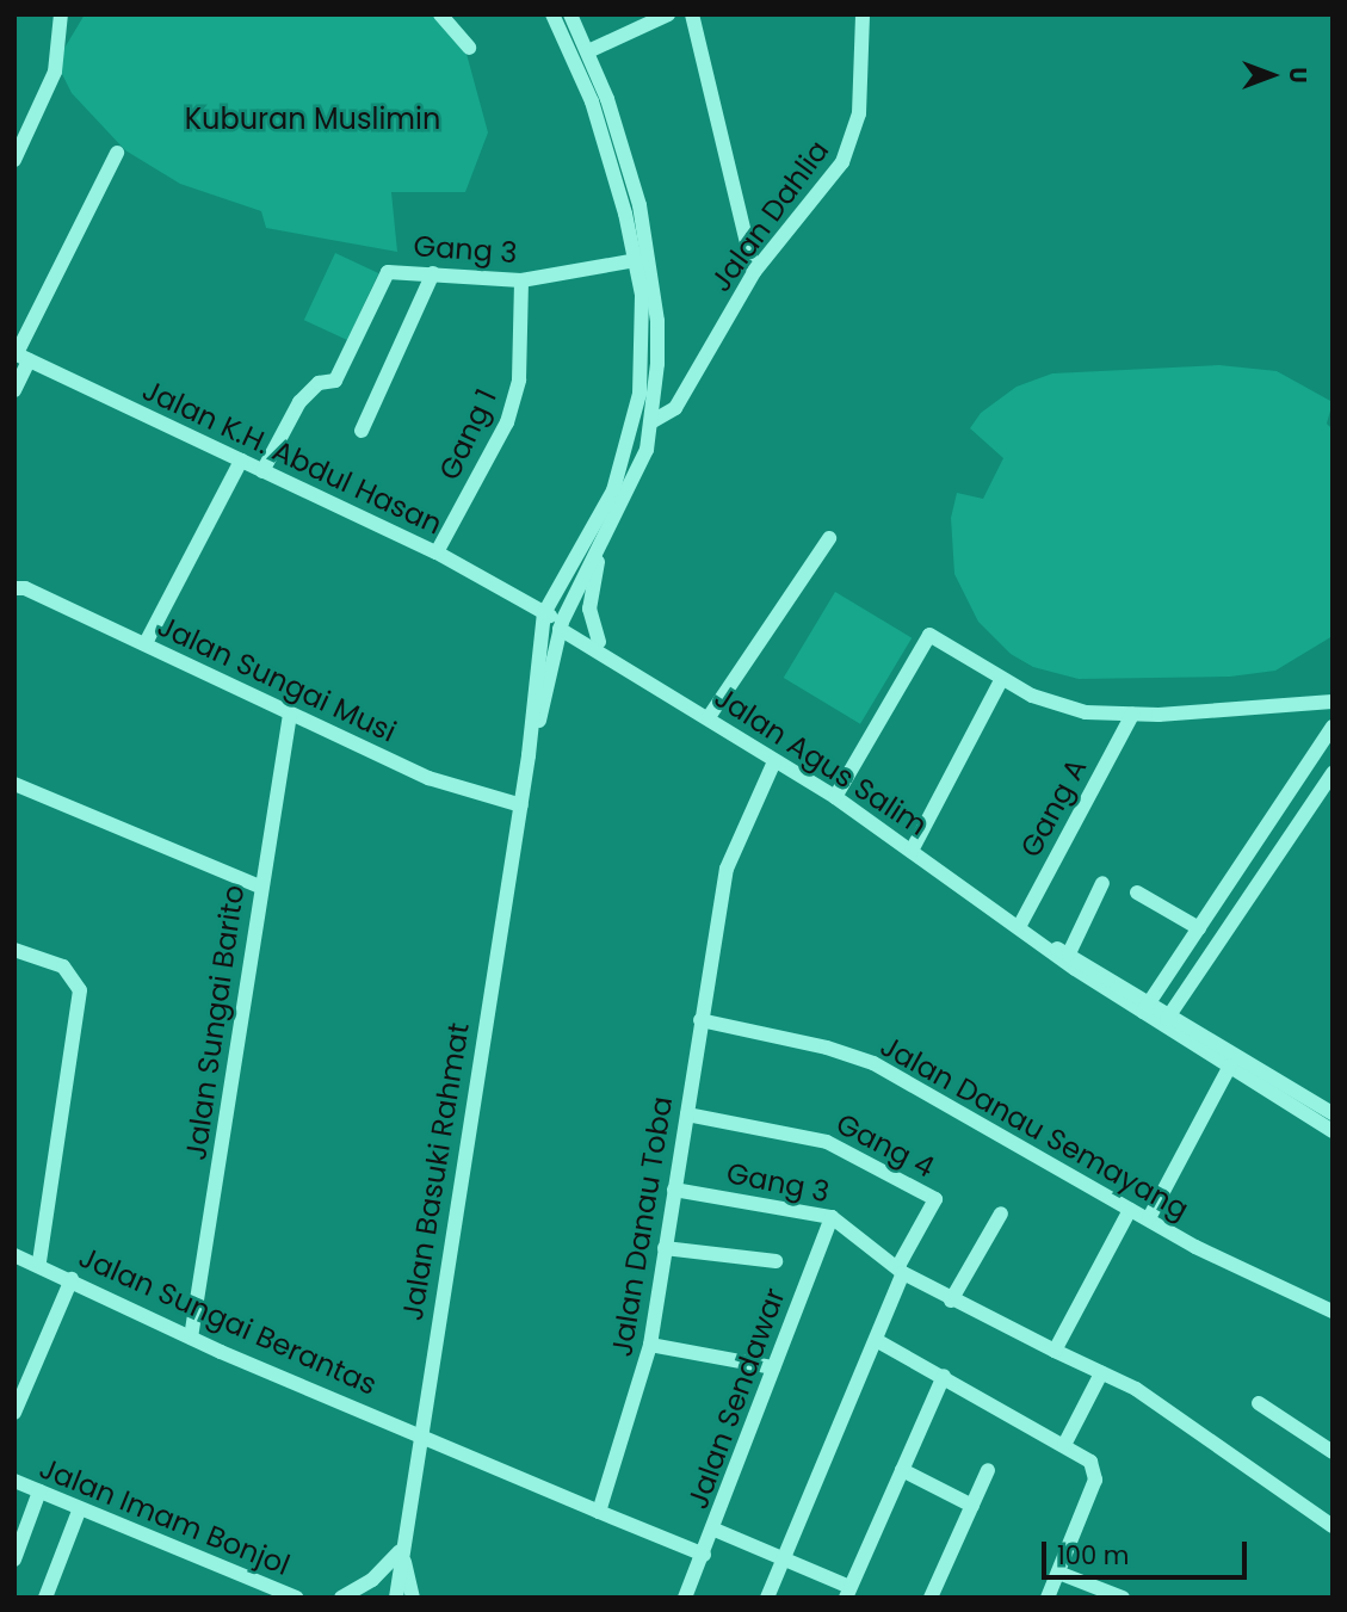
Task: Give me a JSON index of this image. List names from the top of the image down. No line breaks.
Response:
{"streets":{"street":["Jalan Dahlia","Gang 3","Gang 1","Jalan K.H. Abdul Hasan","Jalan Sungai Musi","Jalan Agus Salim","Gang A","Jalan Sungai Barito","Jalan Danau Semayang","Gang 4","Jalan Basuki Rahmat","Jalan Danau Toba","Jalan Sungai Berantas","Jalan Sendawar","Jalan Imam Bonjol"]},"crossings":[["Jalan Dahlia","Jalan Basuki Rahmat"],["Gang 3","Gang 1"],["Gang 3","Jalan K.H. Abdul Hasan"],["Gang 3","Gang 4"],["Gang 3","Jalan Danau Toba"],["Gang 3","Jalan Sendawar"],["Gang 1","Jalan K.H. Abdul Hasan"],["Jalan K.H. Abdul Hasan","Jalan Agus Salim"],["Jalan K.H. Abdul Hasan","Jalan Basuki Rahmat"],["Jalan Sungai Musi","Jalan Sungai Barito"],["Jalan Sungai Musi","Jalan Basuki Rahmat"],["Jalan Agus Salim","Gang A"],["Jalan Agus Salim","Jalan Basuki Rahmat"],["Jalan Agus Salim","Jalan Danau Toba"],["Jalan Sungai Barito","Jalan Sungai Berantas"],["Jalan Danau Semayang","Jalan Danau Toba"],["Gang 4","Jalan Danau Toba"],["Jalan Basuki Rahmat","Jalan Sungai Berantas"]],"parks":["Kuburan Muslimin"],"scale_bar":"100 m","north":"right"}
